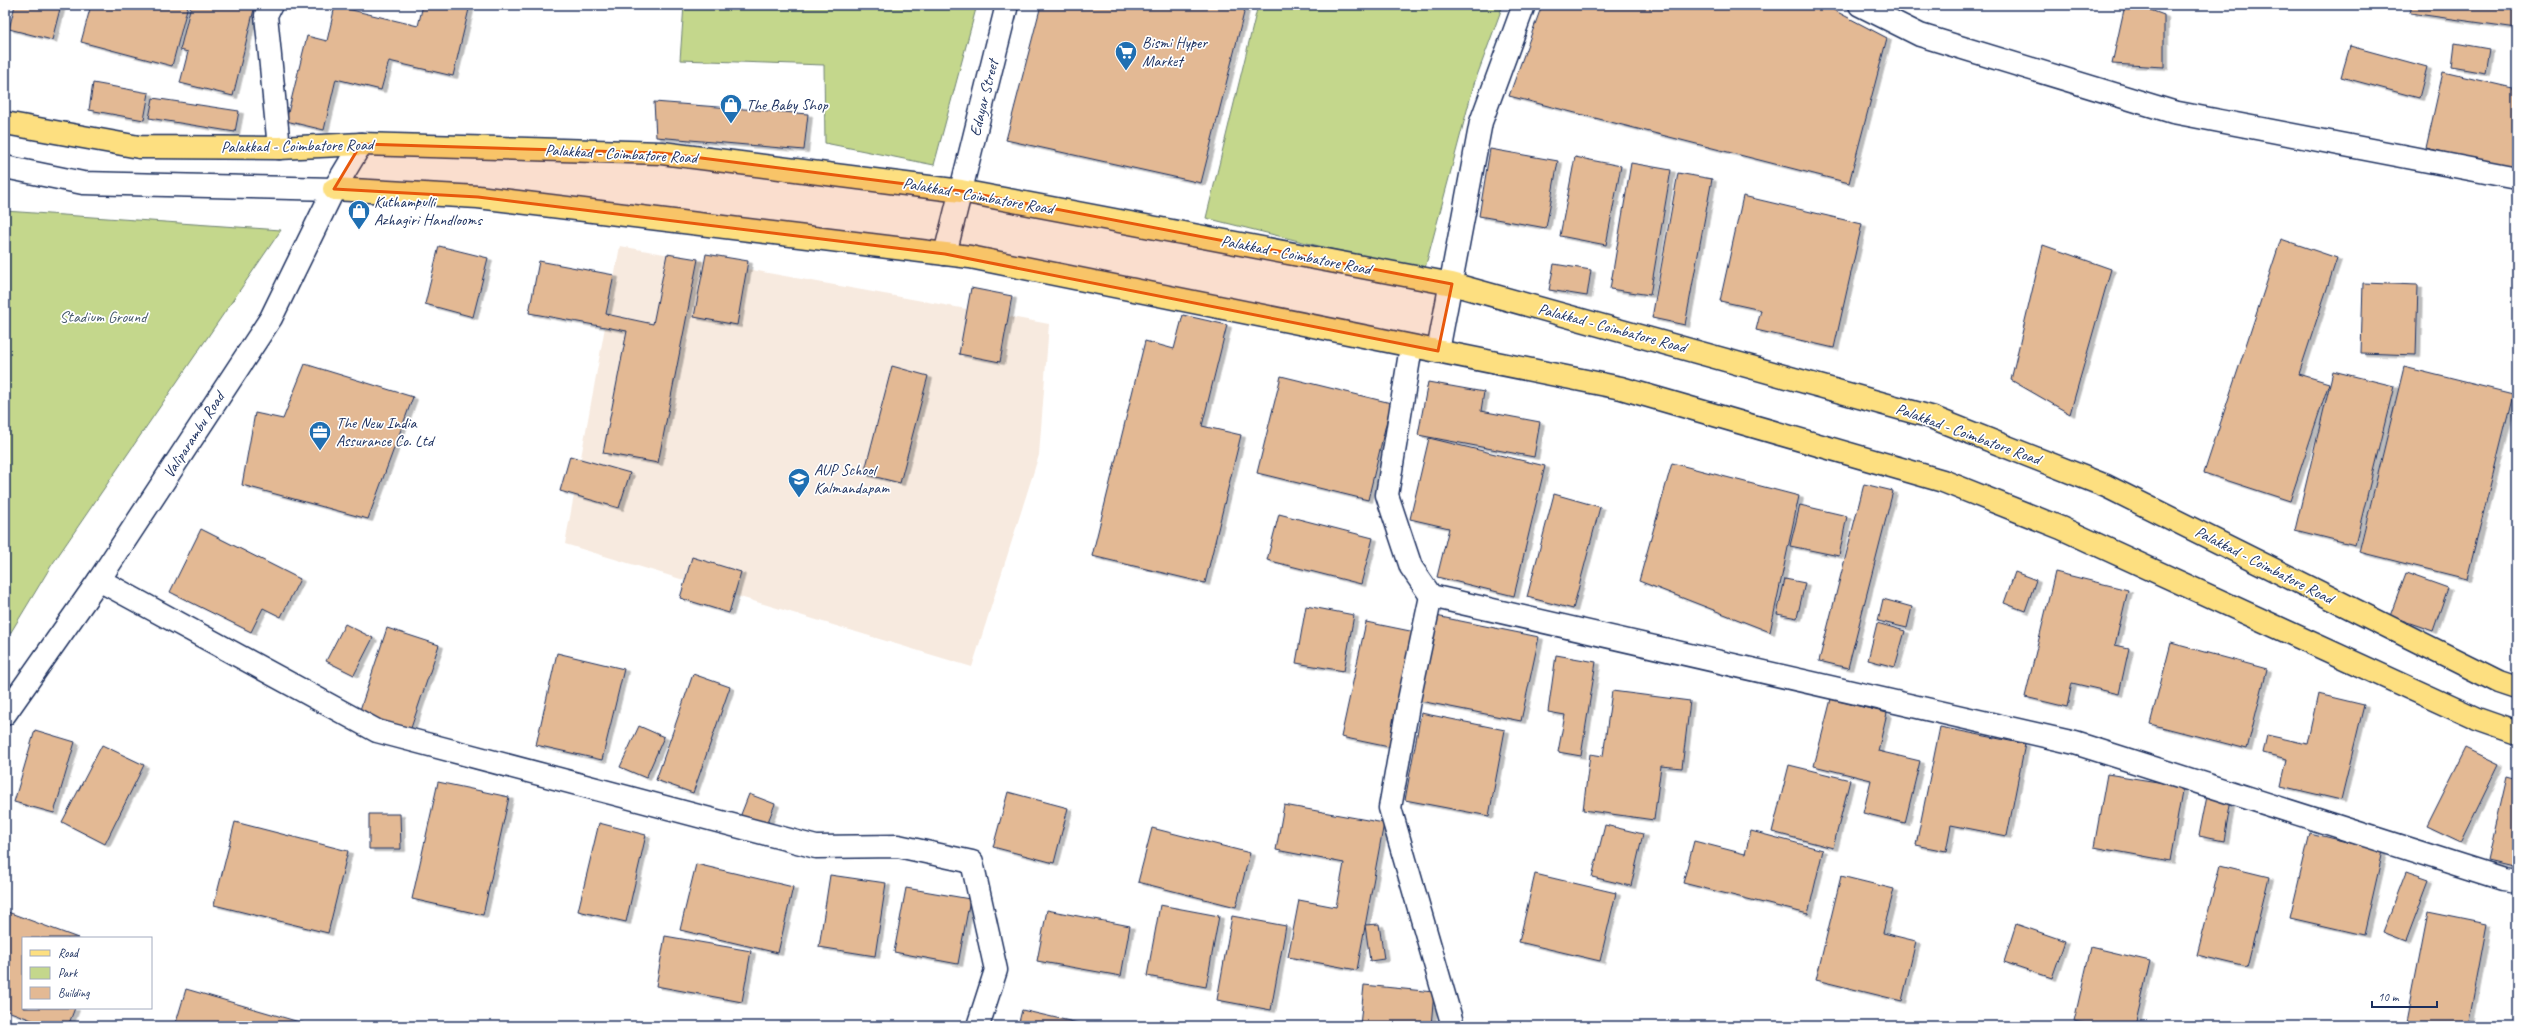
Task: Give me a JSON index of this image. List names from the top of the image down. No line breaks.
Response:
{"streets":{"main road":["Palakkad - Coimbatore Road"],"street":["Edayar Street","Valiparambu Road"]},"crossings":[["Edayar Street","Palakkad - Coimbatore Road"],["Palakkad - Coimbatore Road","Valiparambu Road"]],"parks":["Stadium Ground"],"places":{"supermarket":["Bismi Hyper Market"],"shop":["The Baby Shop","Kuthampulli Azhagiri Handlooms"],"office":["The New India Assurance Co. Ltd"],"school or university":["AUP School Kalmandapam"]},"legend":["Road","Park","Building"],"scale_bar":"10 m"}
